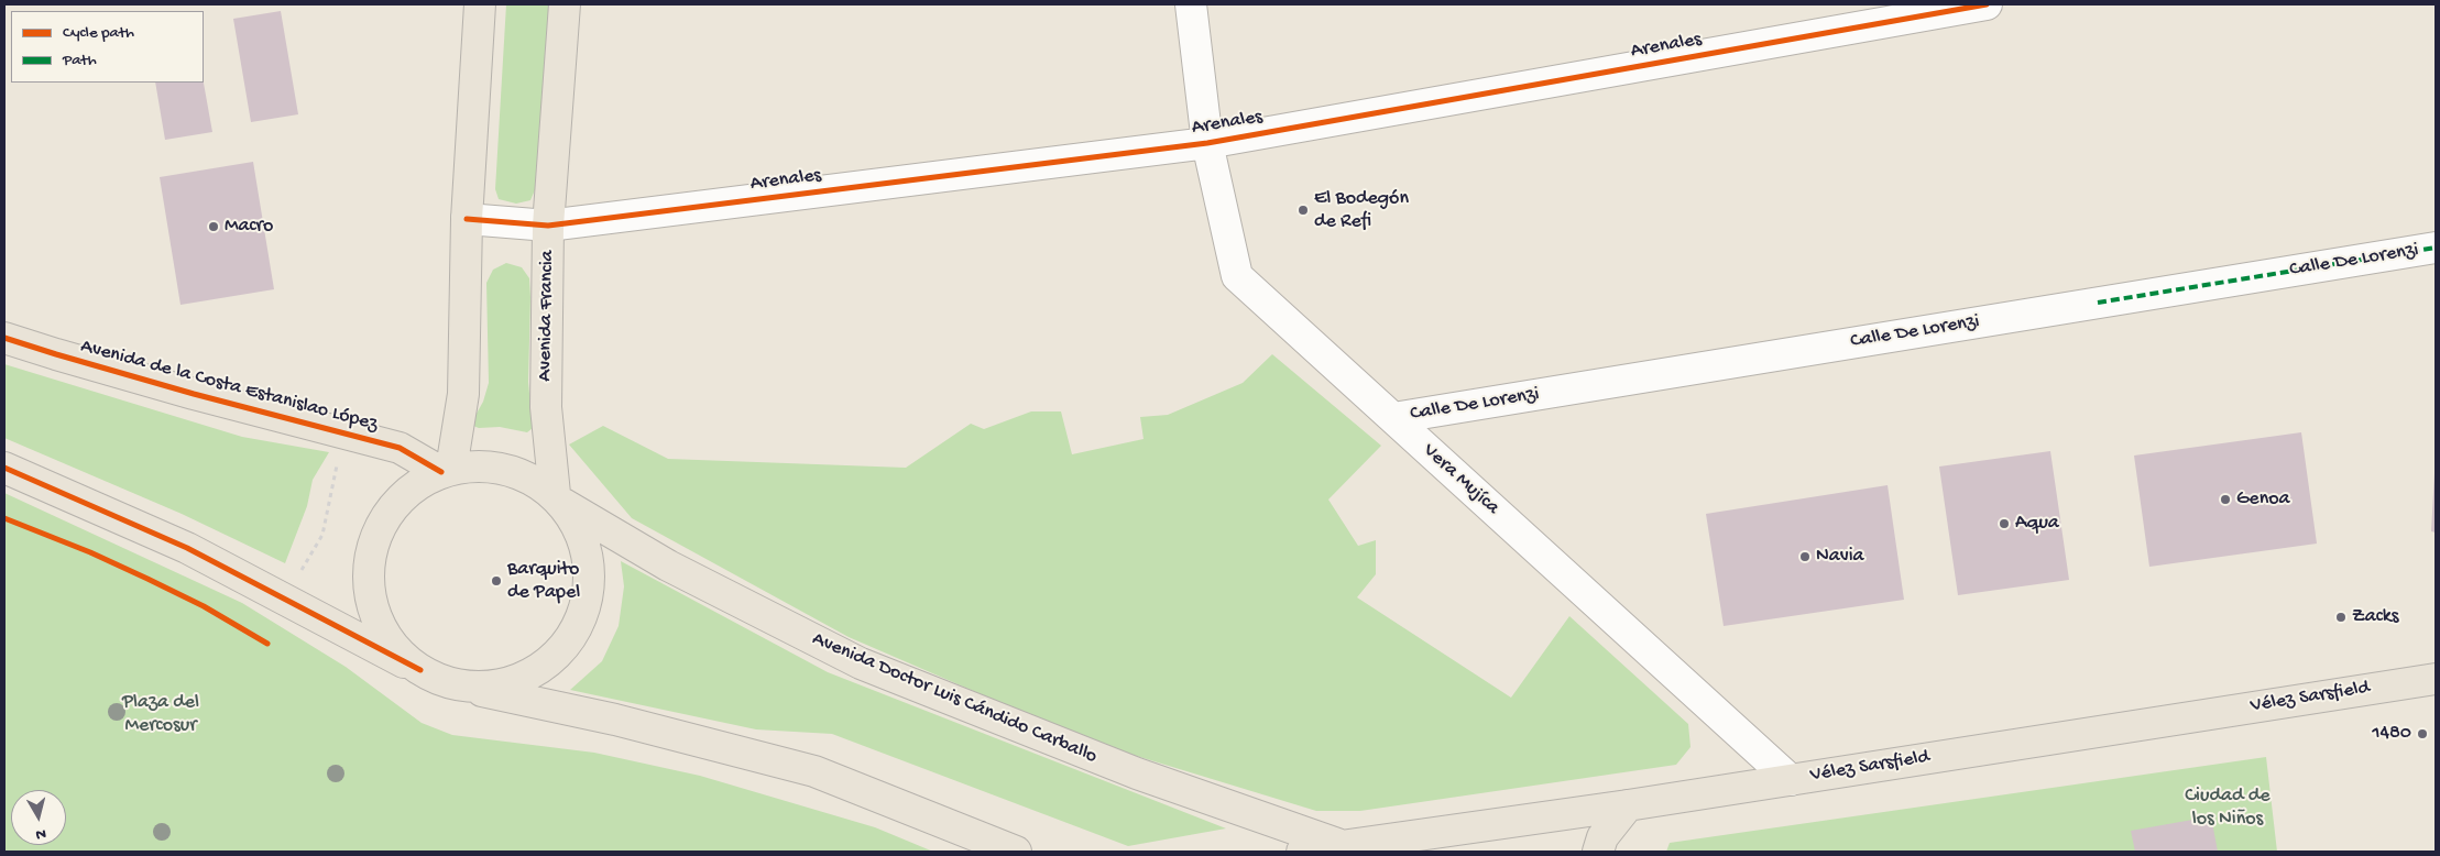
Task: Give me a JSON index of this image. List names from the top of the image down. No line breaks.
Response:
{"streets":{"main road":["Avenida Francia","Avenida de la Costa Estanislao López","Vélez Sarsfield","Avenida Doctor Luis Cándido Carballo"],"street":["Arenales","Calle De Lorenzi","Vera Mujíca"]},"crossings":[["Arenales","Avenida Francia"],["Arenales","Vera Mujíca"],["Calle De Lorenzi","Vera Mujíca"],["Avenida Francia","Avenida Doctor Luis Cándido Carballo"],["Avenida de la Costa Estanislao López","Avenida Doctor Luis Cándido Carballo"],["Vera Mujíca","Vélez Sarsfield"],["Vélez Sarsfield","Avenida Doctor Luis Cándido Carballo"]],"parks":["Plaza del Mercosur","Ciudad de los Niños"],"places":["El Bodegón de Refi","Macro","Genoa","Aqua","Navia","Barquito de Papel","Zacks","1480"],"legend":["Cycle path","Path"],"north":"bottom"}
